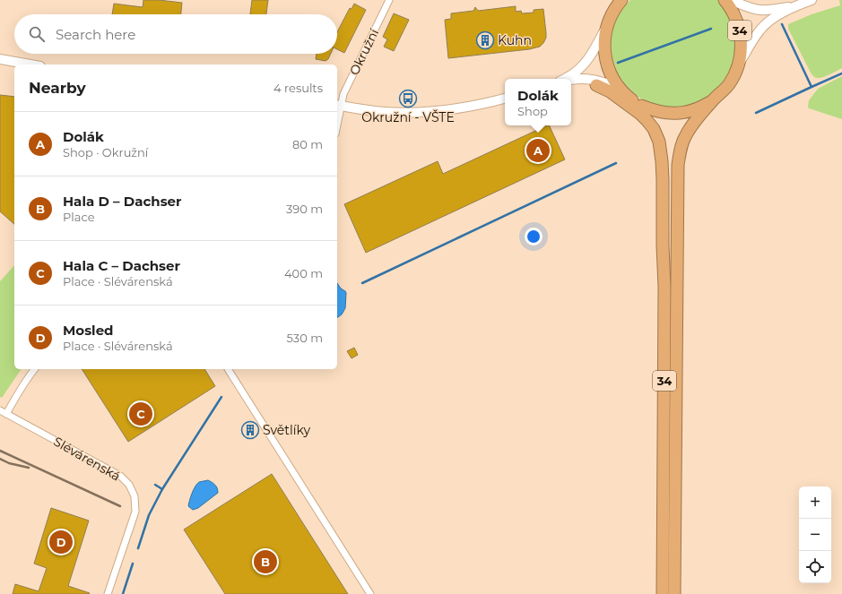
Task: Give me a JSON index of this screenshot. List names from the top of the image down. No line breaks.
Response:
{"streets":{"highway":["34"],"street":["Okružní","Slévárenská"]},"places":{"building":["Kuhn","Světlíky"],"bus stop":["Okružní - VŠTE"]},"page":{"search":"Search here","heading":["Nearby","4 results"],"popup":["Dolák","Shop"],"list":[{"mark":"A","name":"Dolák","note":"Shop · Okružní","value":"80 m"},{"mark":"B","name":"Hala D – Dachser","note":"Place","value":"390 m"},{"mark":"C","name":"Hala C – Dachser","note":"Place · Slévárenská","value":"400 m"},{"mark":"D","name":"Mosled","note":"Place · Slévárenská","value":"530 m"}],"pins":["A","C","D","B"],"map_buttons":["+","−"]}}
